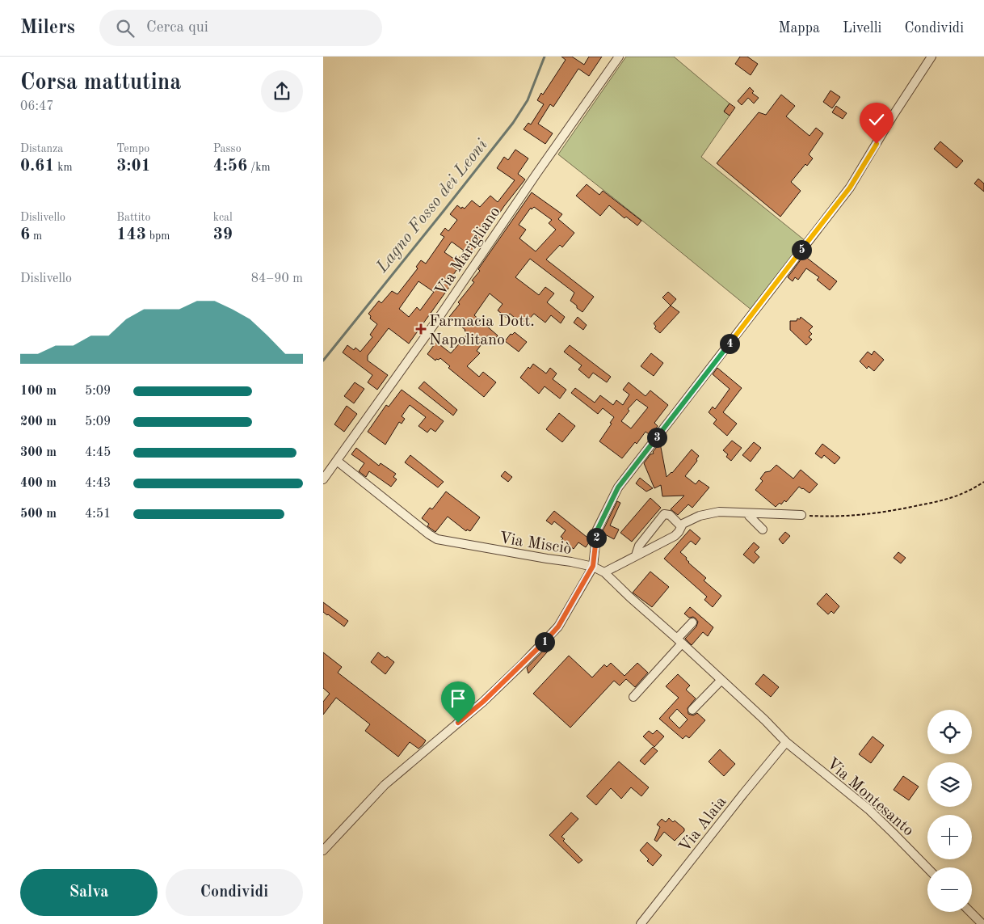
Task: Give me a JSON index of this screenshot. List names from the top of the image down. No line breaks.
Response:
{"streets":{"street":["Via Marigliano","Via Misciò","Via Montesanto","Via Alaia"]},"crossings":[["Via Marigliano","Via Misciò"],["Via Misciò","Via Montesanto"],["Via Misciò","Via Alaia"],["Via Montesanto","Via Alaia"]],"water":["Lagno Fosso dei Leoni"],"places":{"health":["Farmacia Dott. Napolitano"]},"page":{"header":"Milers","search":"Cerca qui","nav":["Mappa","Livelli","Condividi"],"heading":["Corsa mattutina","06:47"],"stats":[["Distanza","0.61 km"],["Tempo","3:01"],["Passo","4:56 /km"],["Dislivello","6 m"],["Battito","143 bpm"],["kcal","39"]],"pins":["5","4","3","2","1"],"chart":["Dislivello","84–90 m"],"list":[{"name":"100 m","note":"5:09"},{"name":"200 m","note":"5:09"},{"name":"300 m","note":"4:45"},{"name":"400 m","note":"4:43"},{"name":"500 m","note":"4:51"}],"map_buttons":["+","−"],"buttons":["Salva","Condividi"]}}
